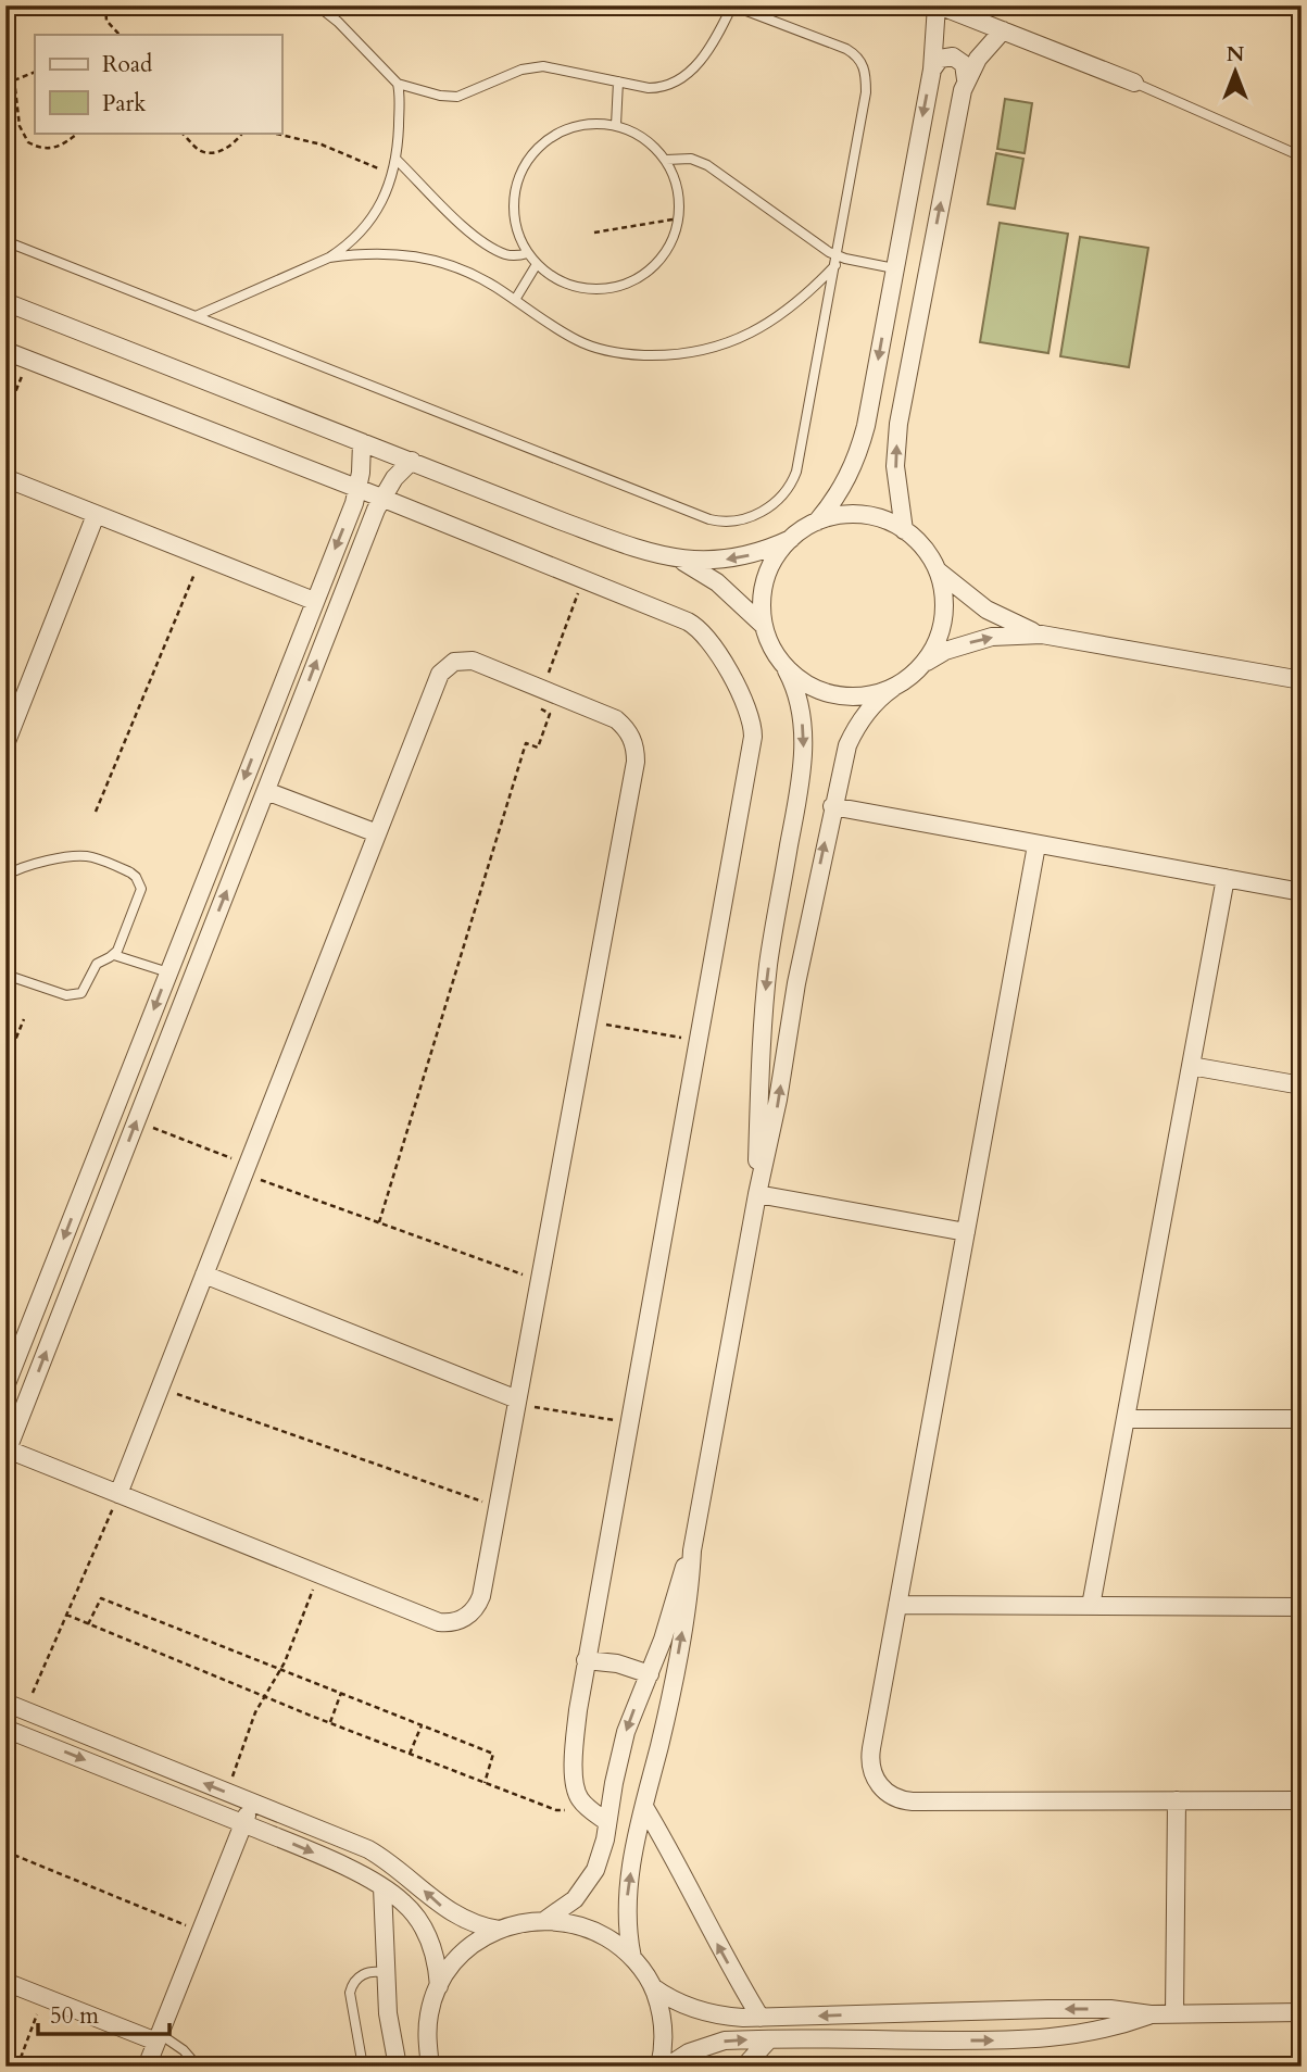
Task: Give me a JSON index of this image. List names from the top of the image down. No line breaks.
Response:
{"legend":["Road","Park"],"scale_bar":"50 m","north":"top"}
